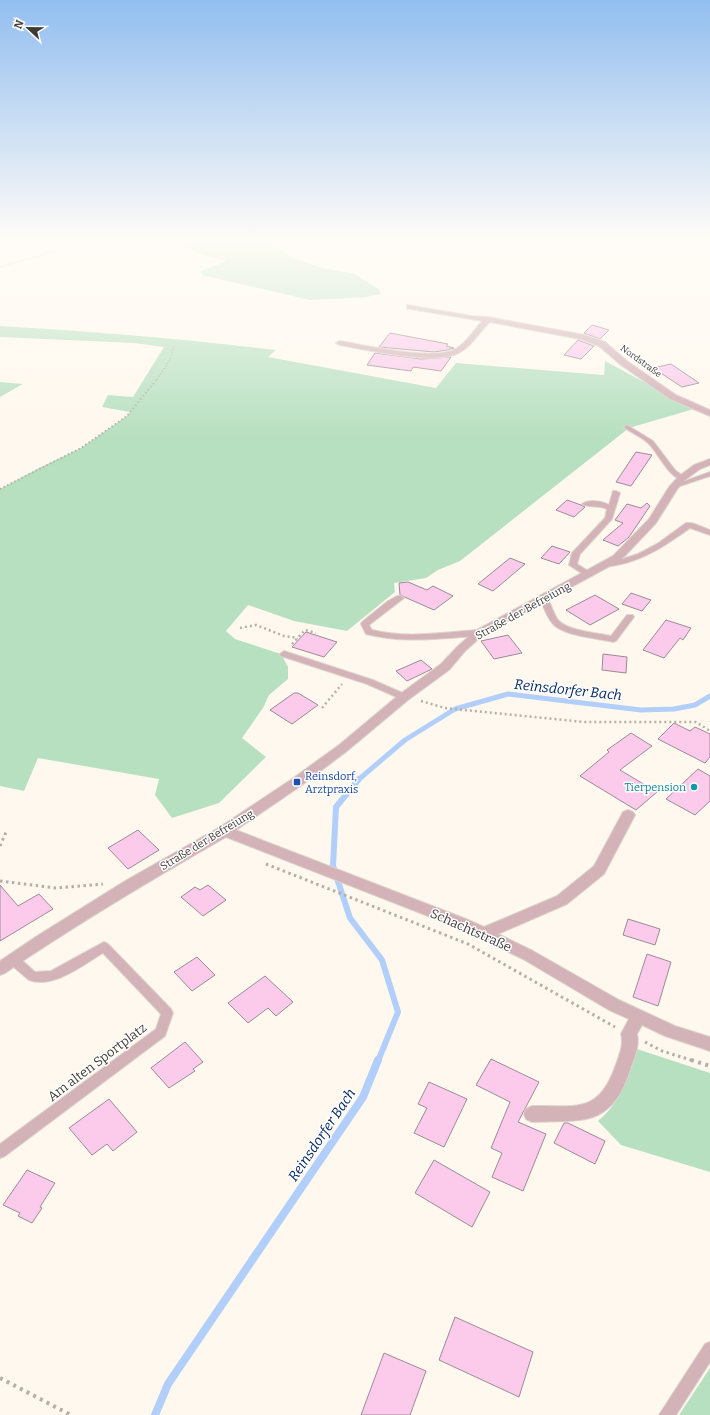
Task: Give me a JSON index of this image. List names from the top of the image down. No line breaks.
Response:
{"streets":{"street":["Nordstraße","Straße der Befreiung","Schachtstraße"],"lane":["Am alten Sportplatz"]},"crossings":[["Straße der Befreiung","Schachtstraße"],["Straße der Befreiung","Am alten Sportplatz"]],"water":["Reinsdorfer Bach"],"places":{"transit":["Reinsdorf, Arztpraxis"],"other":["Tierpension"]},"north":"left"}
